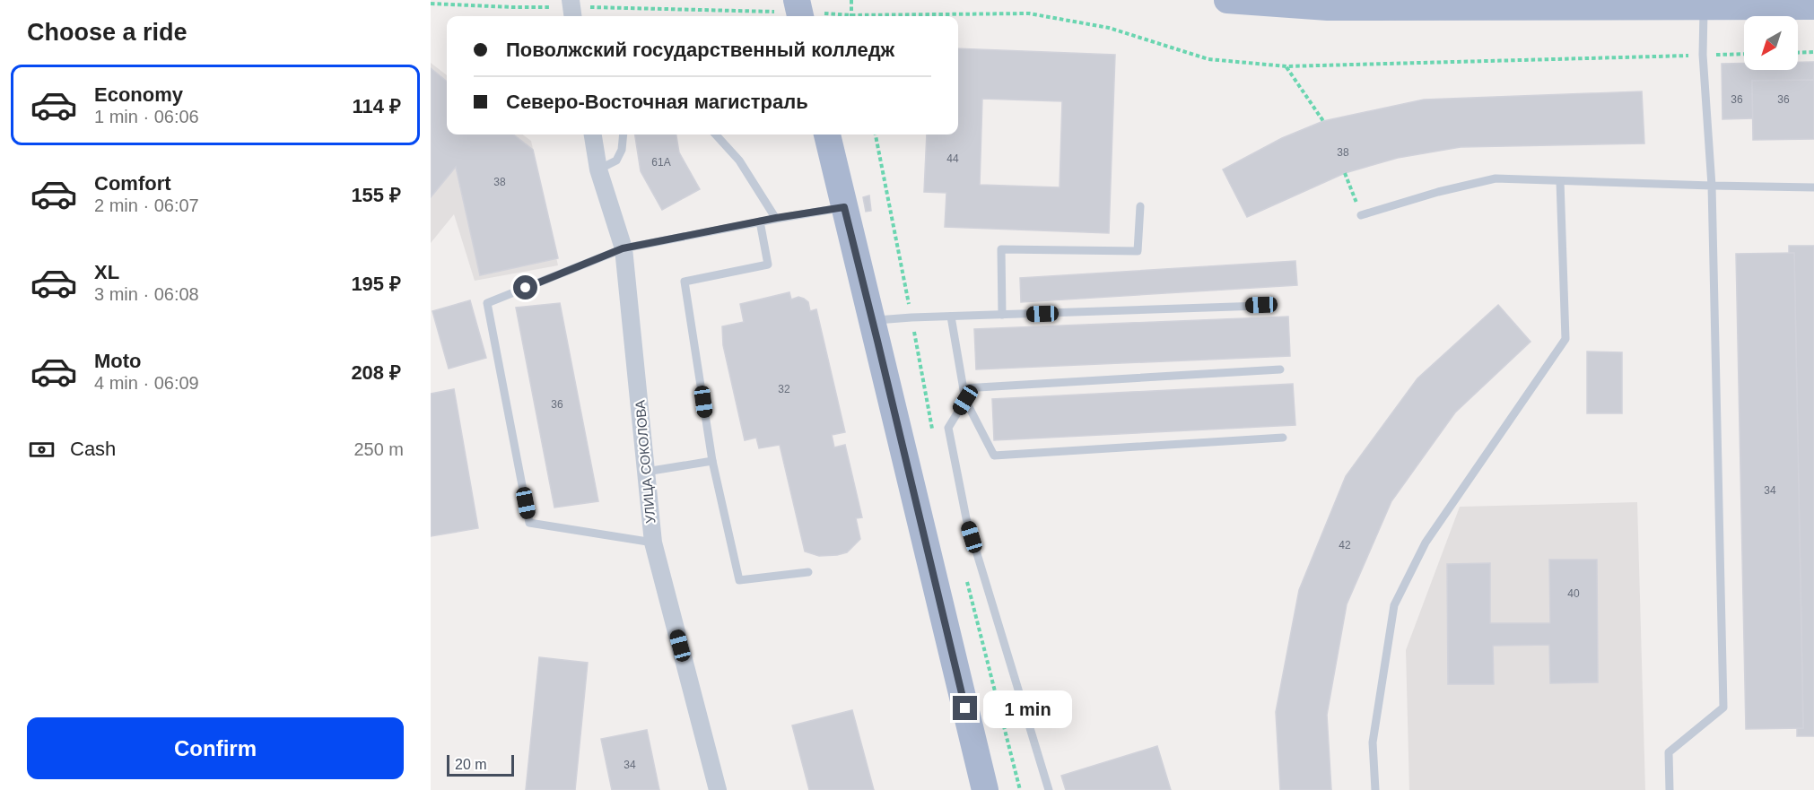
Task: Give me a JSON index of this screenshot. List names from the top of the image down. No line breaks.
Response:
{"streets":{"street":["УЛИЦА СОКОЛОВА"]},"house_numbers":["36","36","38","44","61А","38","32","36","34","42","40","34"],"scale_bar":"20 m","north":"bottom left","page":{"heading":"Choose a ride","banner":["Поволжский государственный колледж","Северо-Восточная магистраль"],"list":[{"name":"Economy","note":"1 min · 06:06","value":"114 ₽"},{"name":"Comfort","note":"2 min · 06:07","value":"155 ₽"},{"name":"XL","note":"3 min · 06:08","value":"195 ₽"},{"name":"Moto","note":"4 min · 06:09","value":"208 ₽"}],"pay":["Cash","250 m"],"bubble":"1 min","buttons":"Confirm","scale":"20 m"}}
